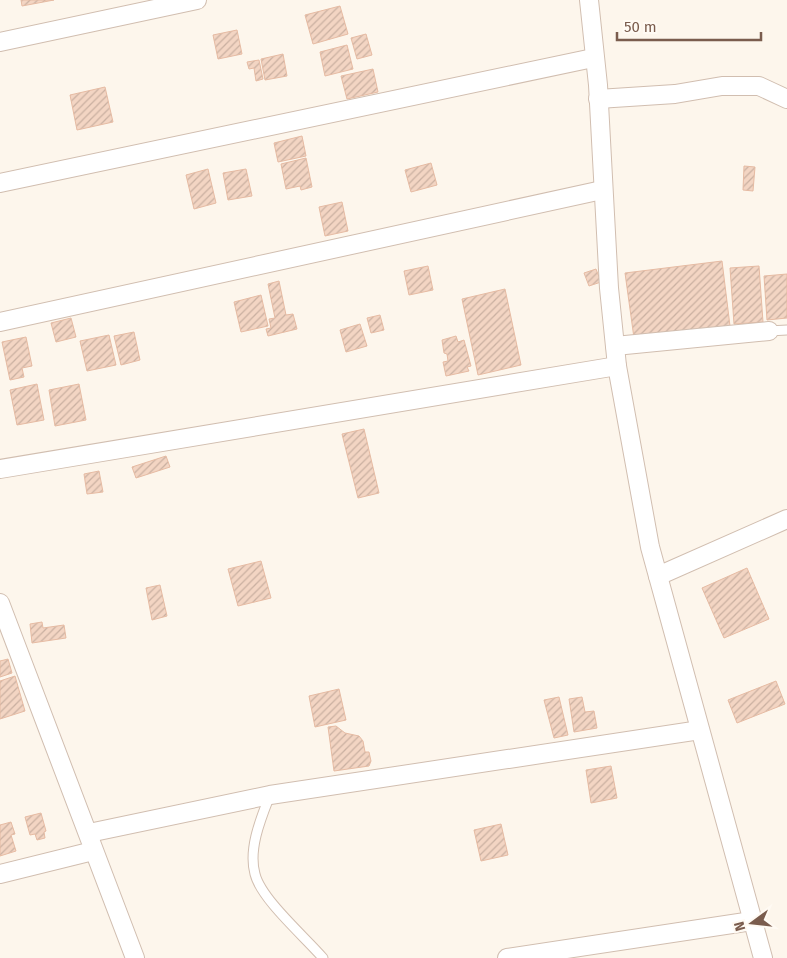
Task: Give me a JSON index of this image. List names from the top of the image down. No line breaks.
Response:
{"scale_bar":"50 m","north":"left"}
